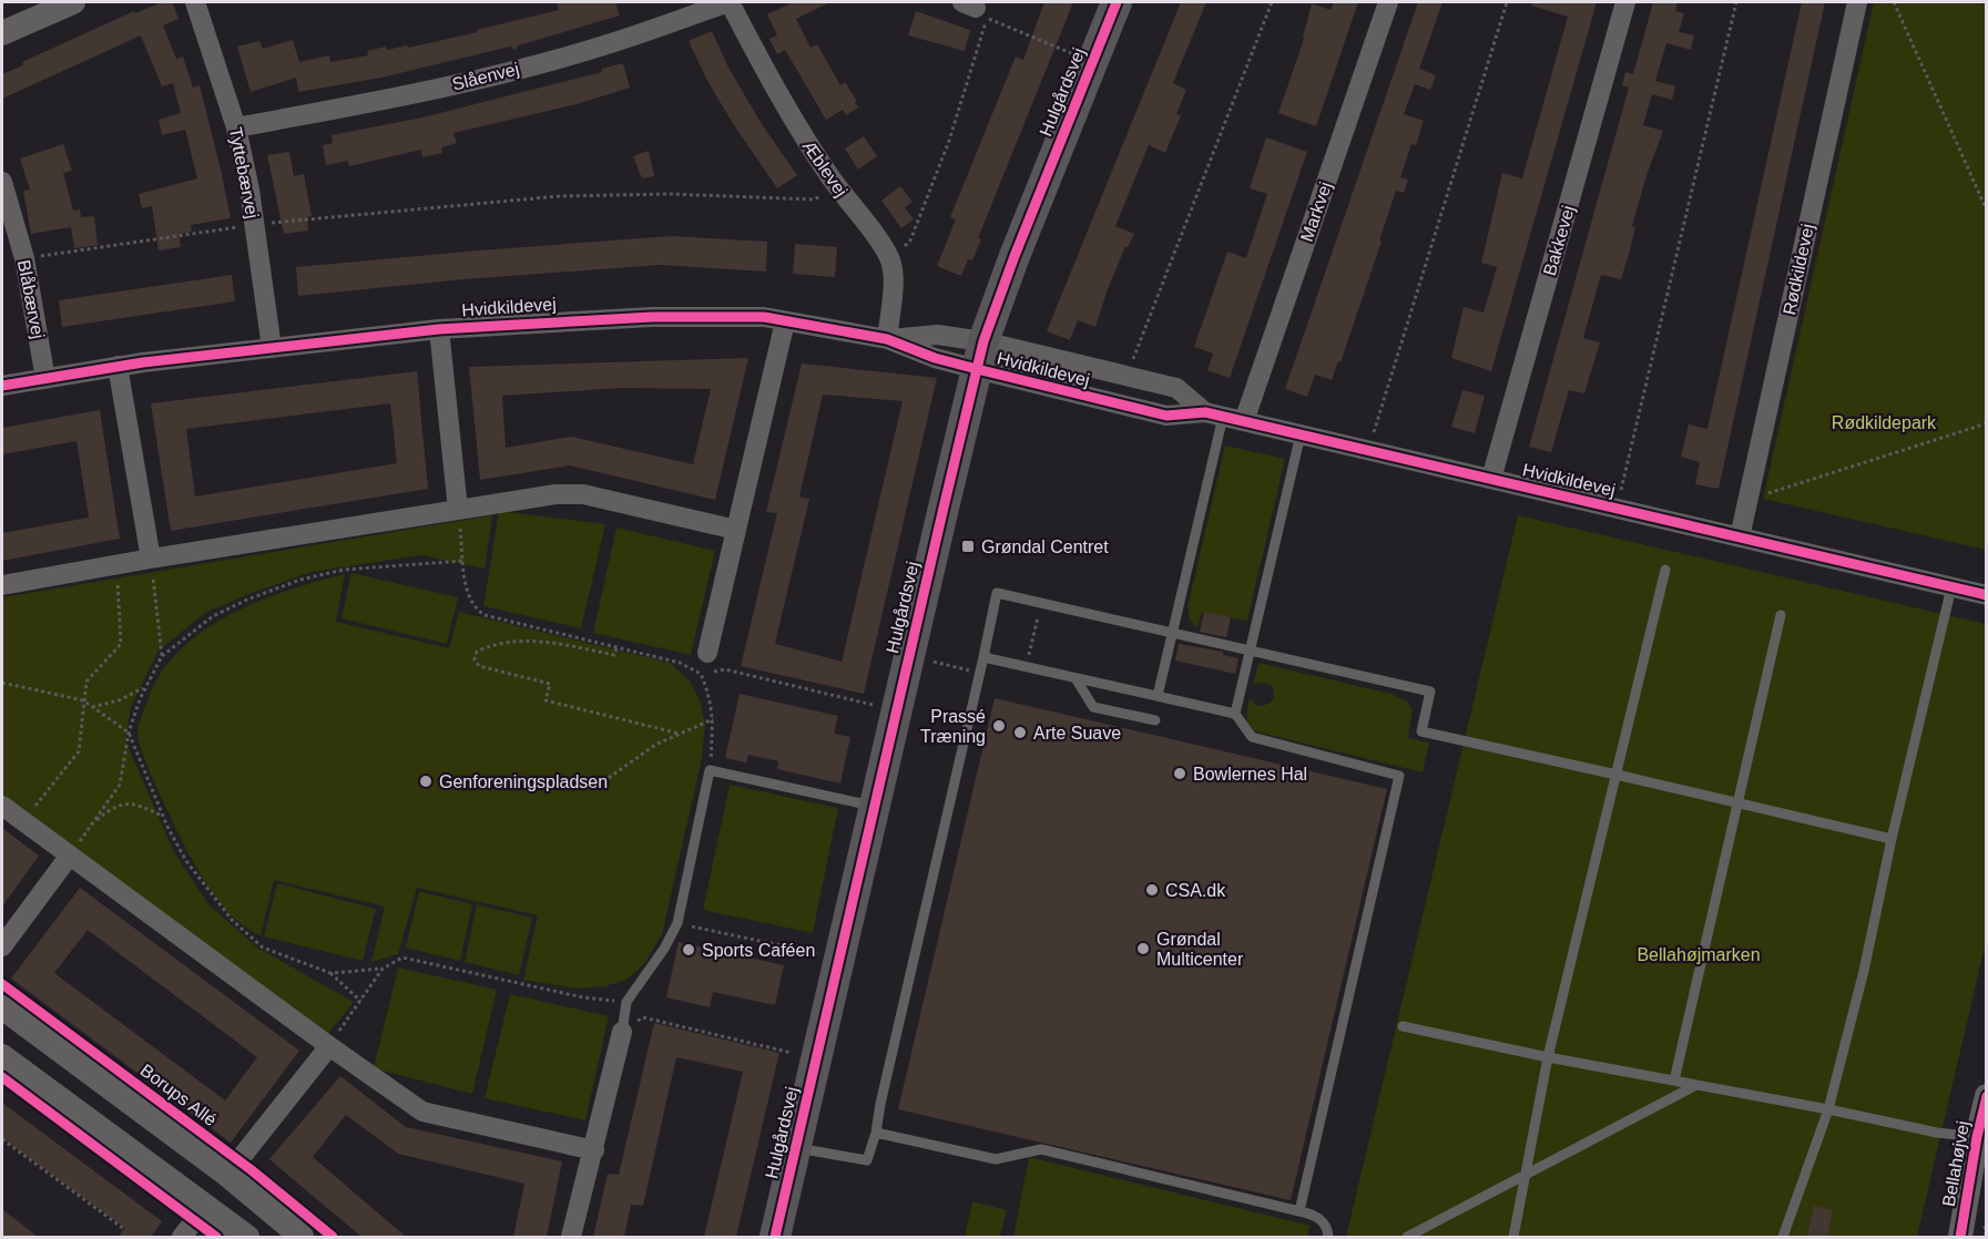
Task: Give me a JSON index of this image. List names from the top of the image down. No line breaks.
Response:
{"streets":{"main road":["Hulgårdsvej"],"street":["Slåenvej","Æblevej","Tyttebærvej","Markvej","Bakkevej","Rødkildevej","Blåbærvej","Hvidkildevej","Borups Allé","Bellahøjvej"]},"crossings":[["Slåenvej","Æblevej"],["Slåenvej","Tyttebærvej"],["Hulgårdsvej","Hvidkildevej"],["Æblevej","Hvidkildevej"],["Tyttebærvej","Hvidkildevej"],["Markvej","Hvidkildevej"],["Bakkevej","Hvidkildevej"],["Rødkildevej","Hvidkildevej"],["Blåbærvej","Hvidkildevej"]],"parks":["Rødkildepark","Bellahøjmarken"],"places":{"transit":["Grøndal Centret"],"other":["Prassé Træning","Arte Suave","Bowlernes Hal","Genforeningspladsen","CSA.dk","Grøndal Multicenter","Sports Caféen"]}}
